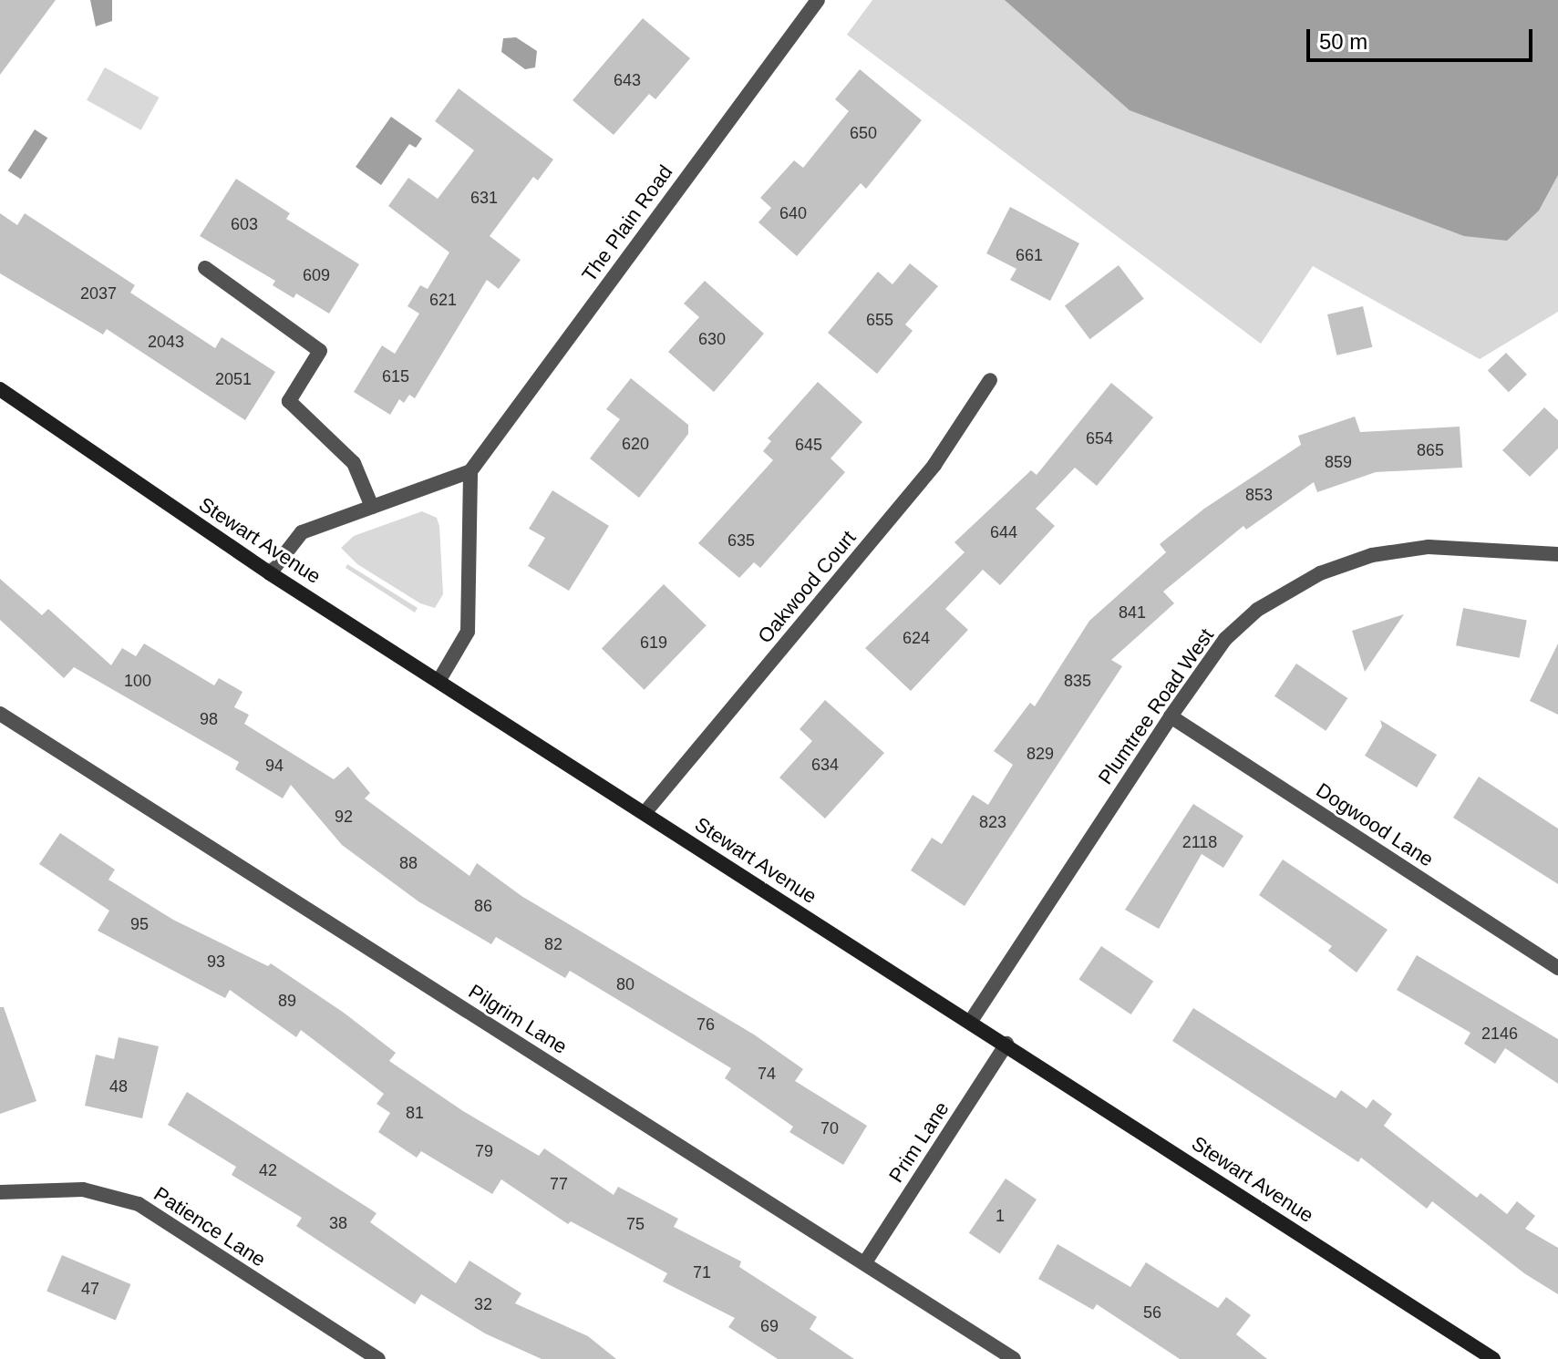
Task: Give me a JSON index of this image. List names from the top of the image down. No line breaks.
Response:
{"streets":{"street":["The Plain Road","Stewart Avenue","Oakwood Court","Plumtree Road West","Dogwood Lane","Pilgrim Lane","Prim Lane","Patience Lane"]},"crossings":[["Stewart Avenue","Oakwood Court"],["Stewart Avenue","Plumtree Road West"],["Stewart Avenue","Prim Lane"],["Plumtree Road West","Dogwood Lane"],["Pilgrim Lane","Prim Lane"]],"house_numbers":["643","650","631","640","603","661","609","2037","621","655","630","2043","615","2051","654","620","645","865","859","853","644","635","841","624","619","100","835","98","829","634","94","92","823","2118","88","86","95","82","93","80","89","76","2146","74","48","81","70","79","42","77","1","38","75","71","47","32","56","69"],"scale_bar":"50 m"}
